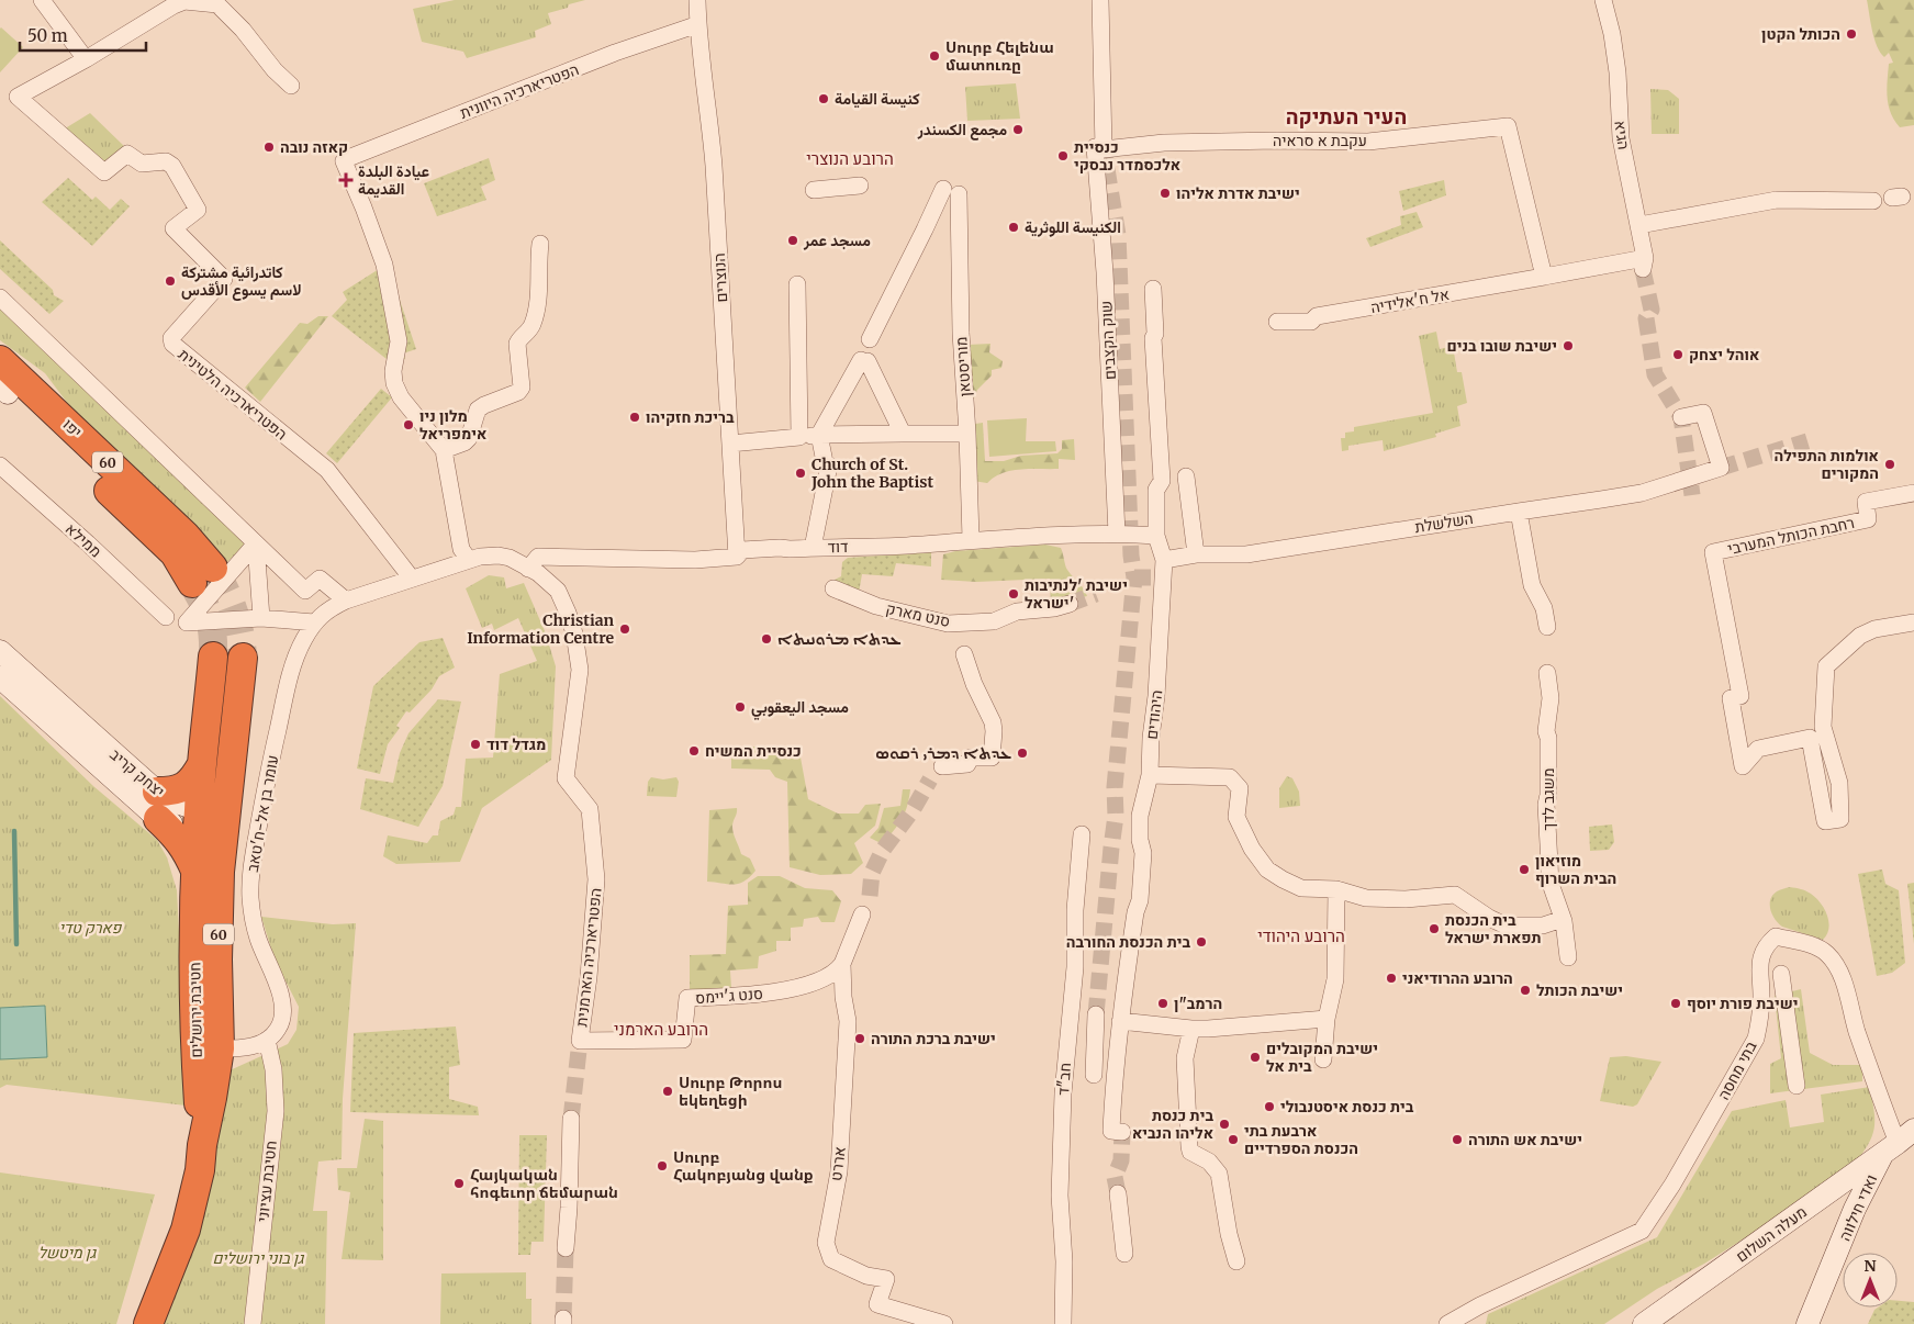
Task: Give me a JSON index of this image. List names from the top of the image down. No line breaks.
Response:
{"streets":{"highway":["יפו","60","חטיבת ירושלים"],"street":["הפטריארכיה היוונית","הגיא","עקבת א סראיה","הנוצרים","אל ח'אלידיה","שוק הקצבים","מוריסטאן","הפטריארכיה הלטינית","השלשלת","רחבת הכותל המערבי","ממילא","דוד","סנט מארק","היהודים","יצחק קריב","משגב לדך","עומר בן אל-ח'טאב","הפטריארכיה הארמנית","סנט ג'יימס","בתי מחסה","חב\"ד","אררט","חטיבת עציוני","ואדי חילווה","מעלה השלום"]},"crossings":[["הפטריארכיה היוונית","הנוצרים"],["הגיא","עקבת א סראיה"],["הגיא","אל ח'אלידיה"],["עקבת א סראיה","אל ח'אלידיה"],["עקבת א סראיה","שוק הקצבים"],["הנוצרים","דוד"],["שוק הקצבים","דוד"],["מוריסטאן","דוד"],["הפטריארכיה הלטינית","הפטריארכיה הארמנית"],["60","יצחק קריב"],["60","חטיבת ירושלים"],["השלשלת","היהודים"],["דוד","היהודים"],["דוד","הפטריארכיה הארמנית"],["יצחק קריב","חטיבת ירושלים"],["עומר בן אל-ח'טאב","הפטריארכיה הארמנית"],["עומר בן אל-ח'טאב","חטיבת עציוני"],["הפטריארכיה הארמנית","סנט ג'יימס"],["סנט ג'יימס","אררט"],["בתי מחסה","ואדי חילווה"],["בתי מחסה","מעלה השלום"],["ואדי חילווה","מעלה השלום"]],"districts":["העיר העתיקה","הרובע הנוצרי","הרובע היהודי","הרובע הארמני"],"parks":["פארק טדי","גן מיטשל","גן בוני ירושלים"],"places":{"other":["הכותל הקטן","Սուրբ Հելենա մատուռը","كنيسة القيامة","مجمع الكسندر","קאזה נובה","כנסיית אלכסמדר נבסקי","ישיבת אדרת אליהו","الكنيسة اللوثرية","مسجد عمر","كاتدرائية مشتركة لاسم يسوع الأقدس","ישיבת שובו בנים","אוהל יצחק","בריכת חזקיהו","מלון ניו אימפריאל","אולמות התפילה המקורים","Church of St. John the Baptist","ישיבת 'לנתיבות ישראל'","Christian Information Centre","ܥܕܬܐ ܡܪܘܢܝܬܐ","مسجد اليعقوبي","מגדל דוד","כנסיית המשיח","ܥܕܬܐ ܕܡܪܝ ܪܩܘܣ","מוזיאון הבית השרוף","בית הכנסת תפארת ישראל","בית הכנסת החורבה","הרובע ההרודיאני","ישיבת הכותל","הרמב\"ן","ישיבת פורת יוסף","ישיבת ברכת התורה","ישיבת המקובלים בית אל","Սուրբ Թորոս եկեղեցի","בית כנסת איסטנבולי","בית כנסת אליהו הנביא","ארבעת בתי הכנסת הספרדיים","ישיבת אש התורה","Սուրբ Հակոբյանց վանք","Հայկական հոգեւոր ճեմարան"],"health":["عيادة البلدة القديمة"]},"scale_bar":"50 m","north":"top"}
